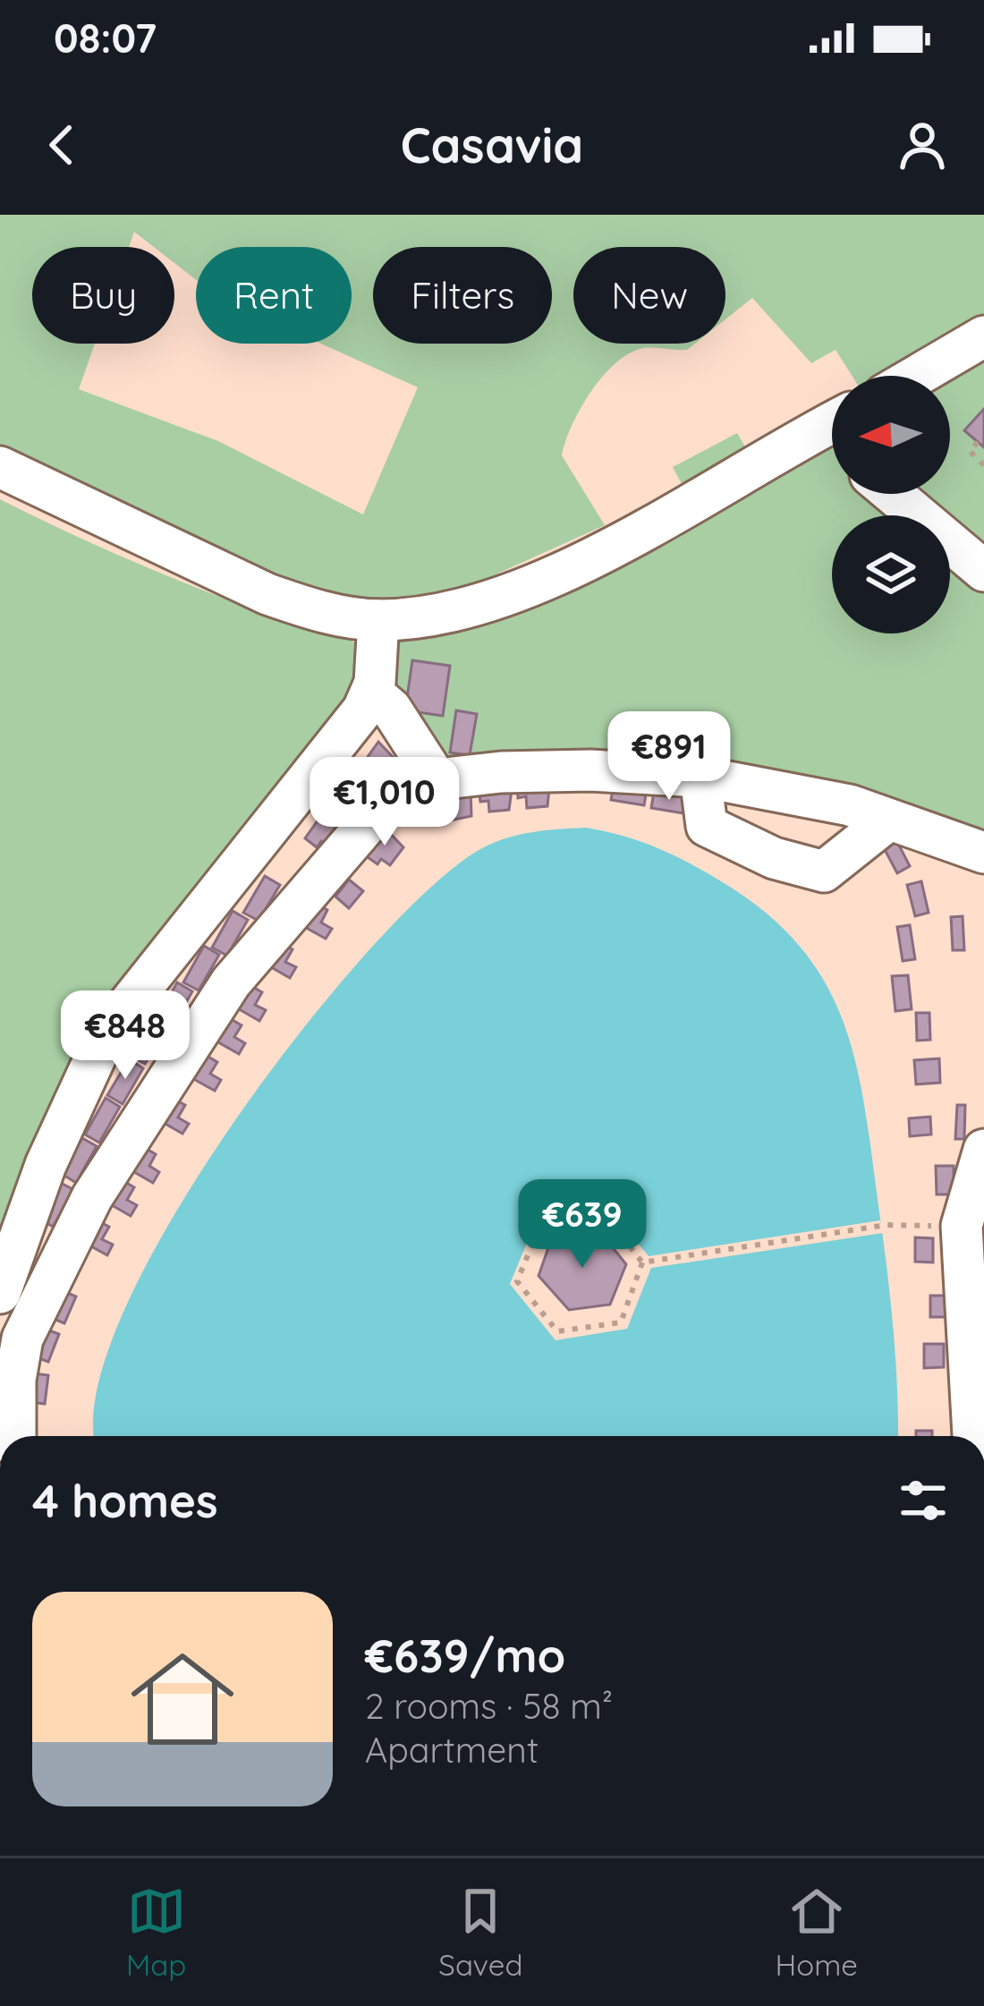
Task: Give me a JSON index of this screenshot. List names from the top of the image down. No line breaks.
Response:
{"north":"left","page":{"status":"08:07","header":"Casavia","chip":["Buy","Rent","Filters","New"],"price":["€891","€1,010","€848","€639"],"heading":"4 homes","list":[{"name":"€639/mo","note":"2 rooms · 58 m² · Apartment"}],"tabs":["Map","Saved","Home"]}}
